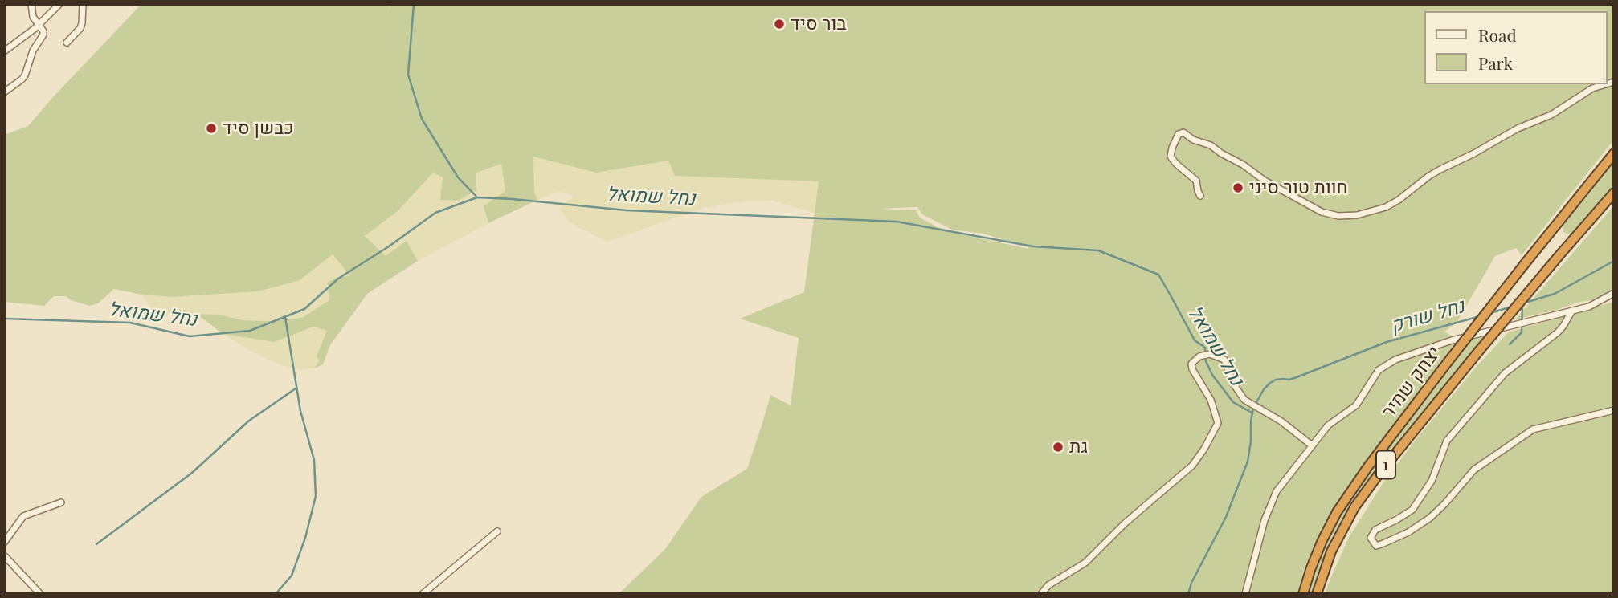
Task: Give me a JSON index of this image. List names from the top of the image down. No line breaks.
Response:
{"streets":{"highway":["יצחק שמיר","1"]},"water":["נחל שמואל","נחל שורק"],"places":["בור סיד","כבשן סיד","חוות טור סיני","גת"],"legend":["Road","Park"]}
